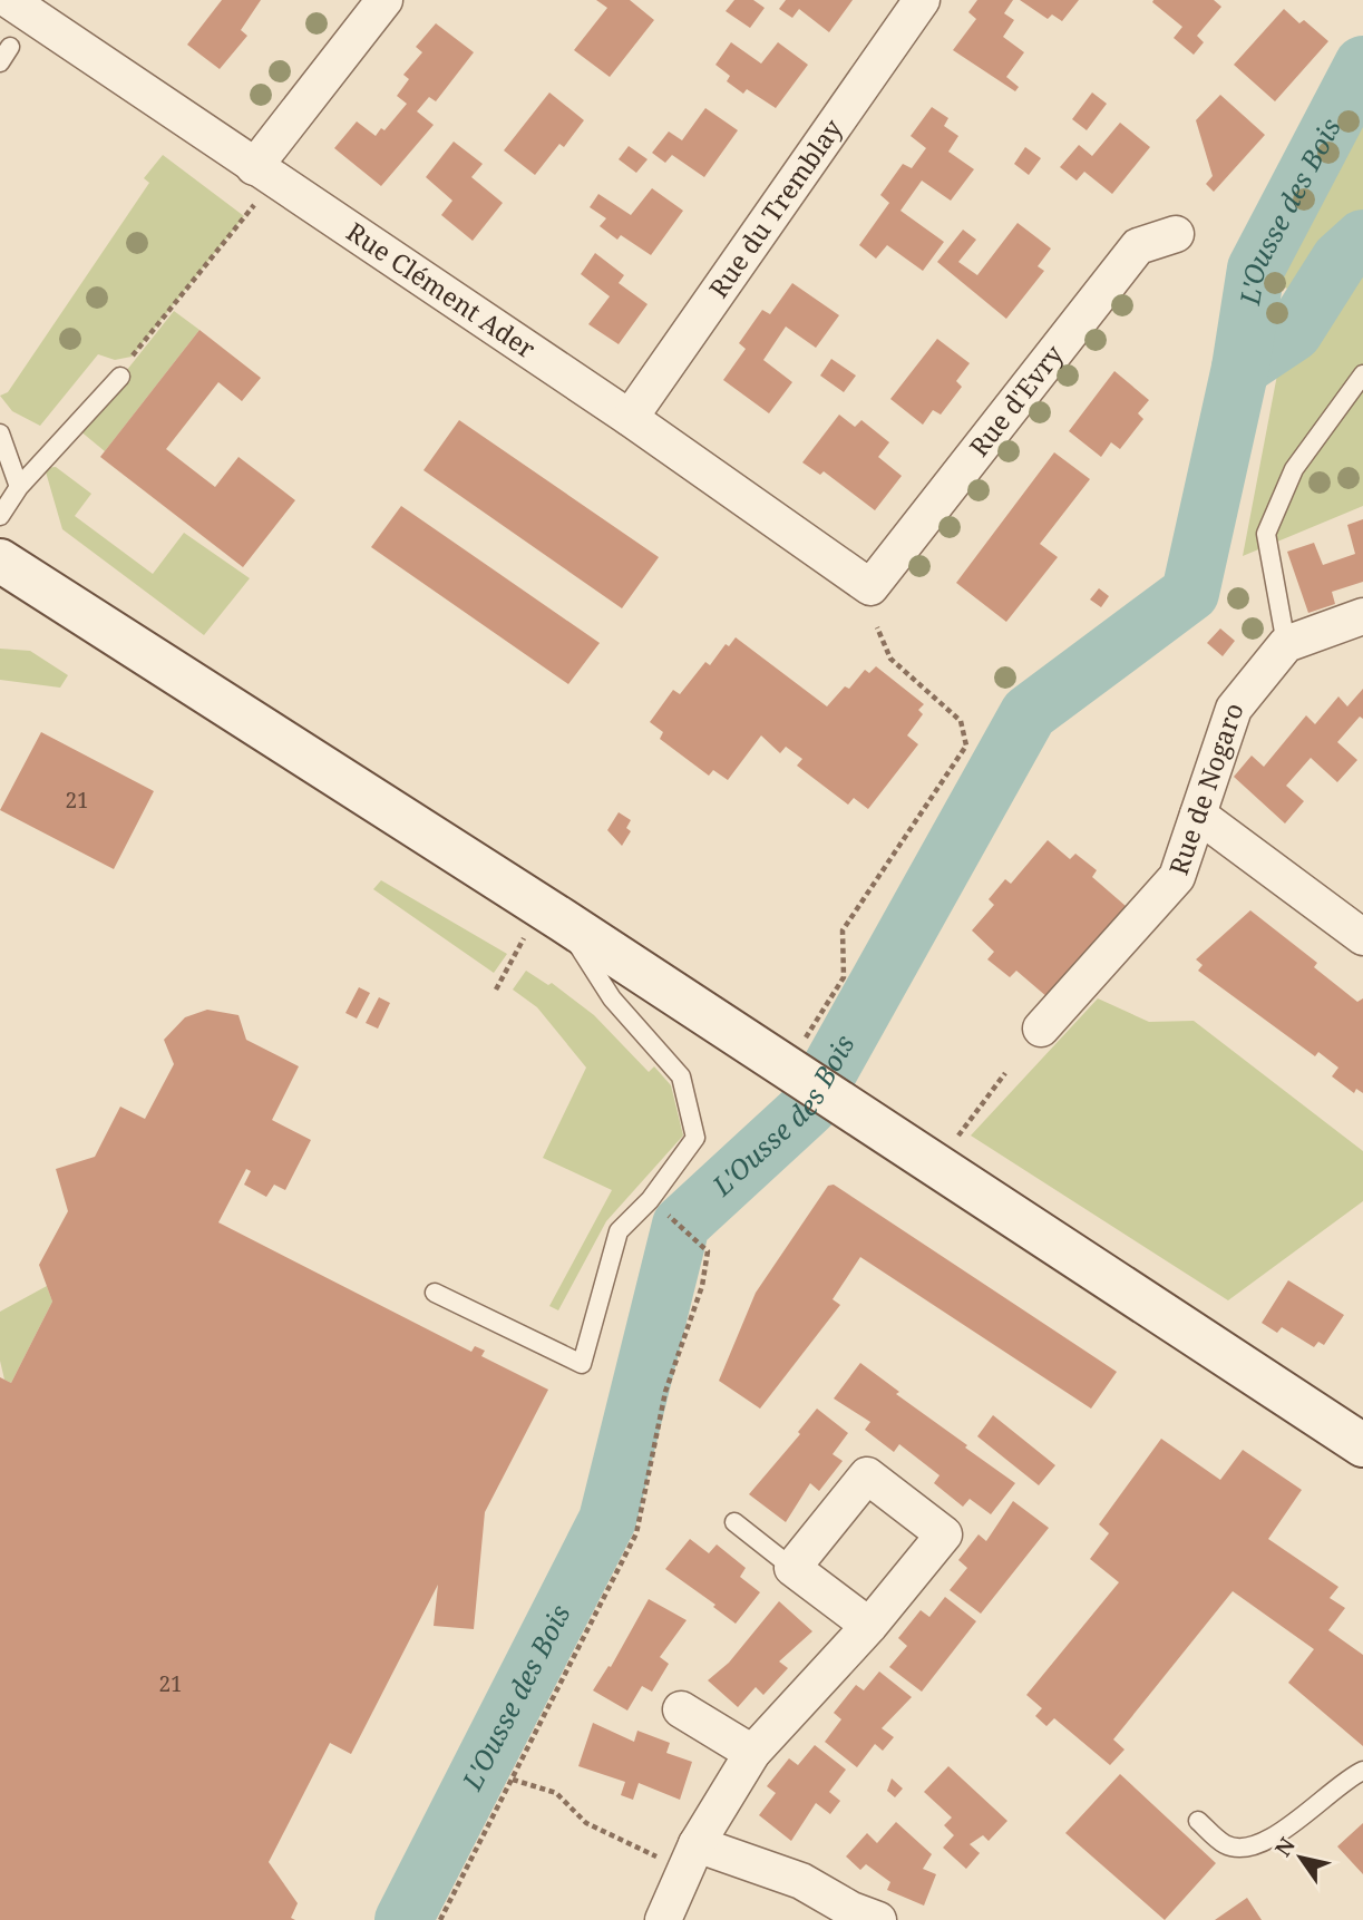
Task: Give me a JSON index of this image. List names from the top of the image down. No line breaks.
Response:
{"streets":{"street":["Rue du Tremblay","Rue Clément Ader","Rue d'Evry","Rue de Nogaro"]},"crossings":[["Rue du Tremblay","Rue Clément Ader"],["Rue Clément Ader","Rue d'Evry"]],"water":["L'Ousse des Bois"],"house_numbers":["21","21"],"north":"top left"}
